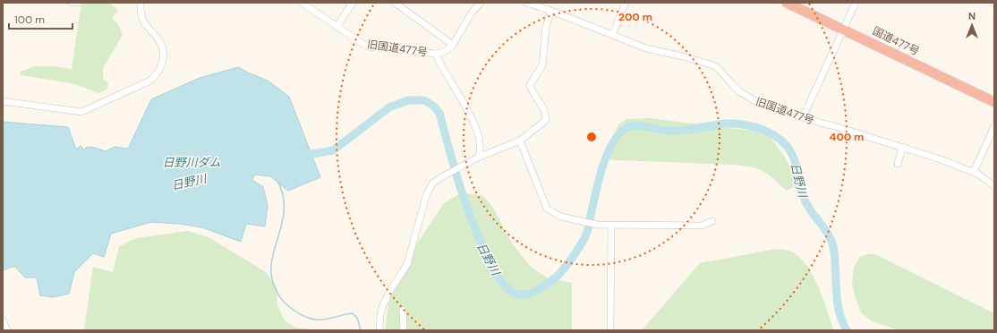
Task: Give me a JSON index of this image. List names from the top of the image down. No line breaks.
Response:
{"streets":{"highway":["国道477号"],"street":["旧国道477号"]},"water":["日野川ダム","日野川"],"scale_bar":"100 m","north":"top","rings":["200 m","400 m"]}
